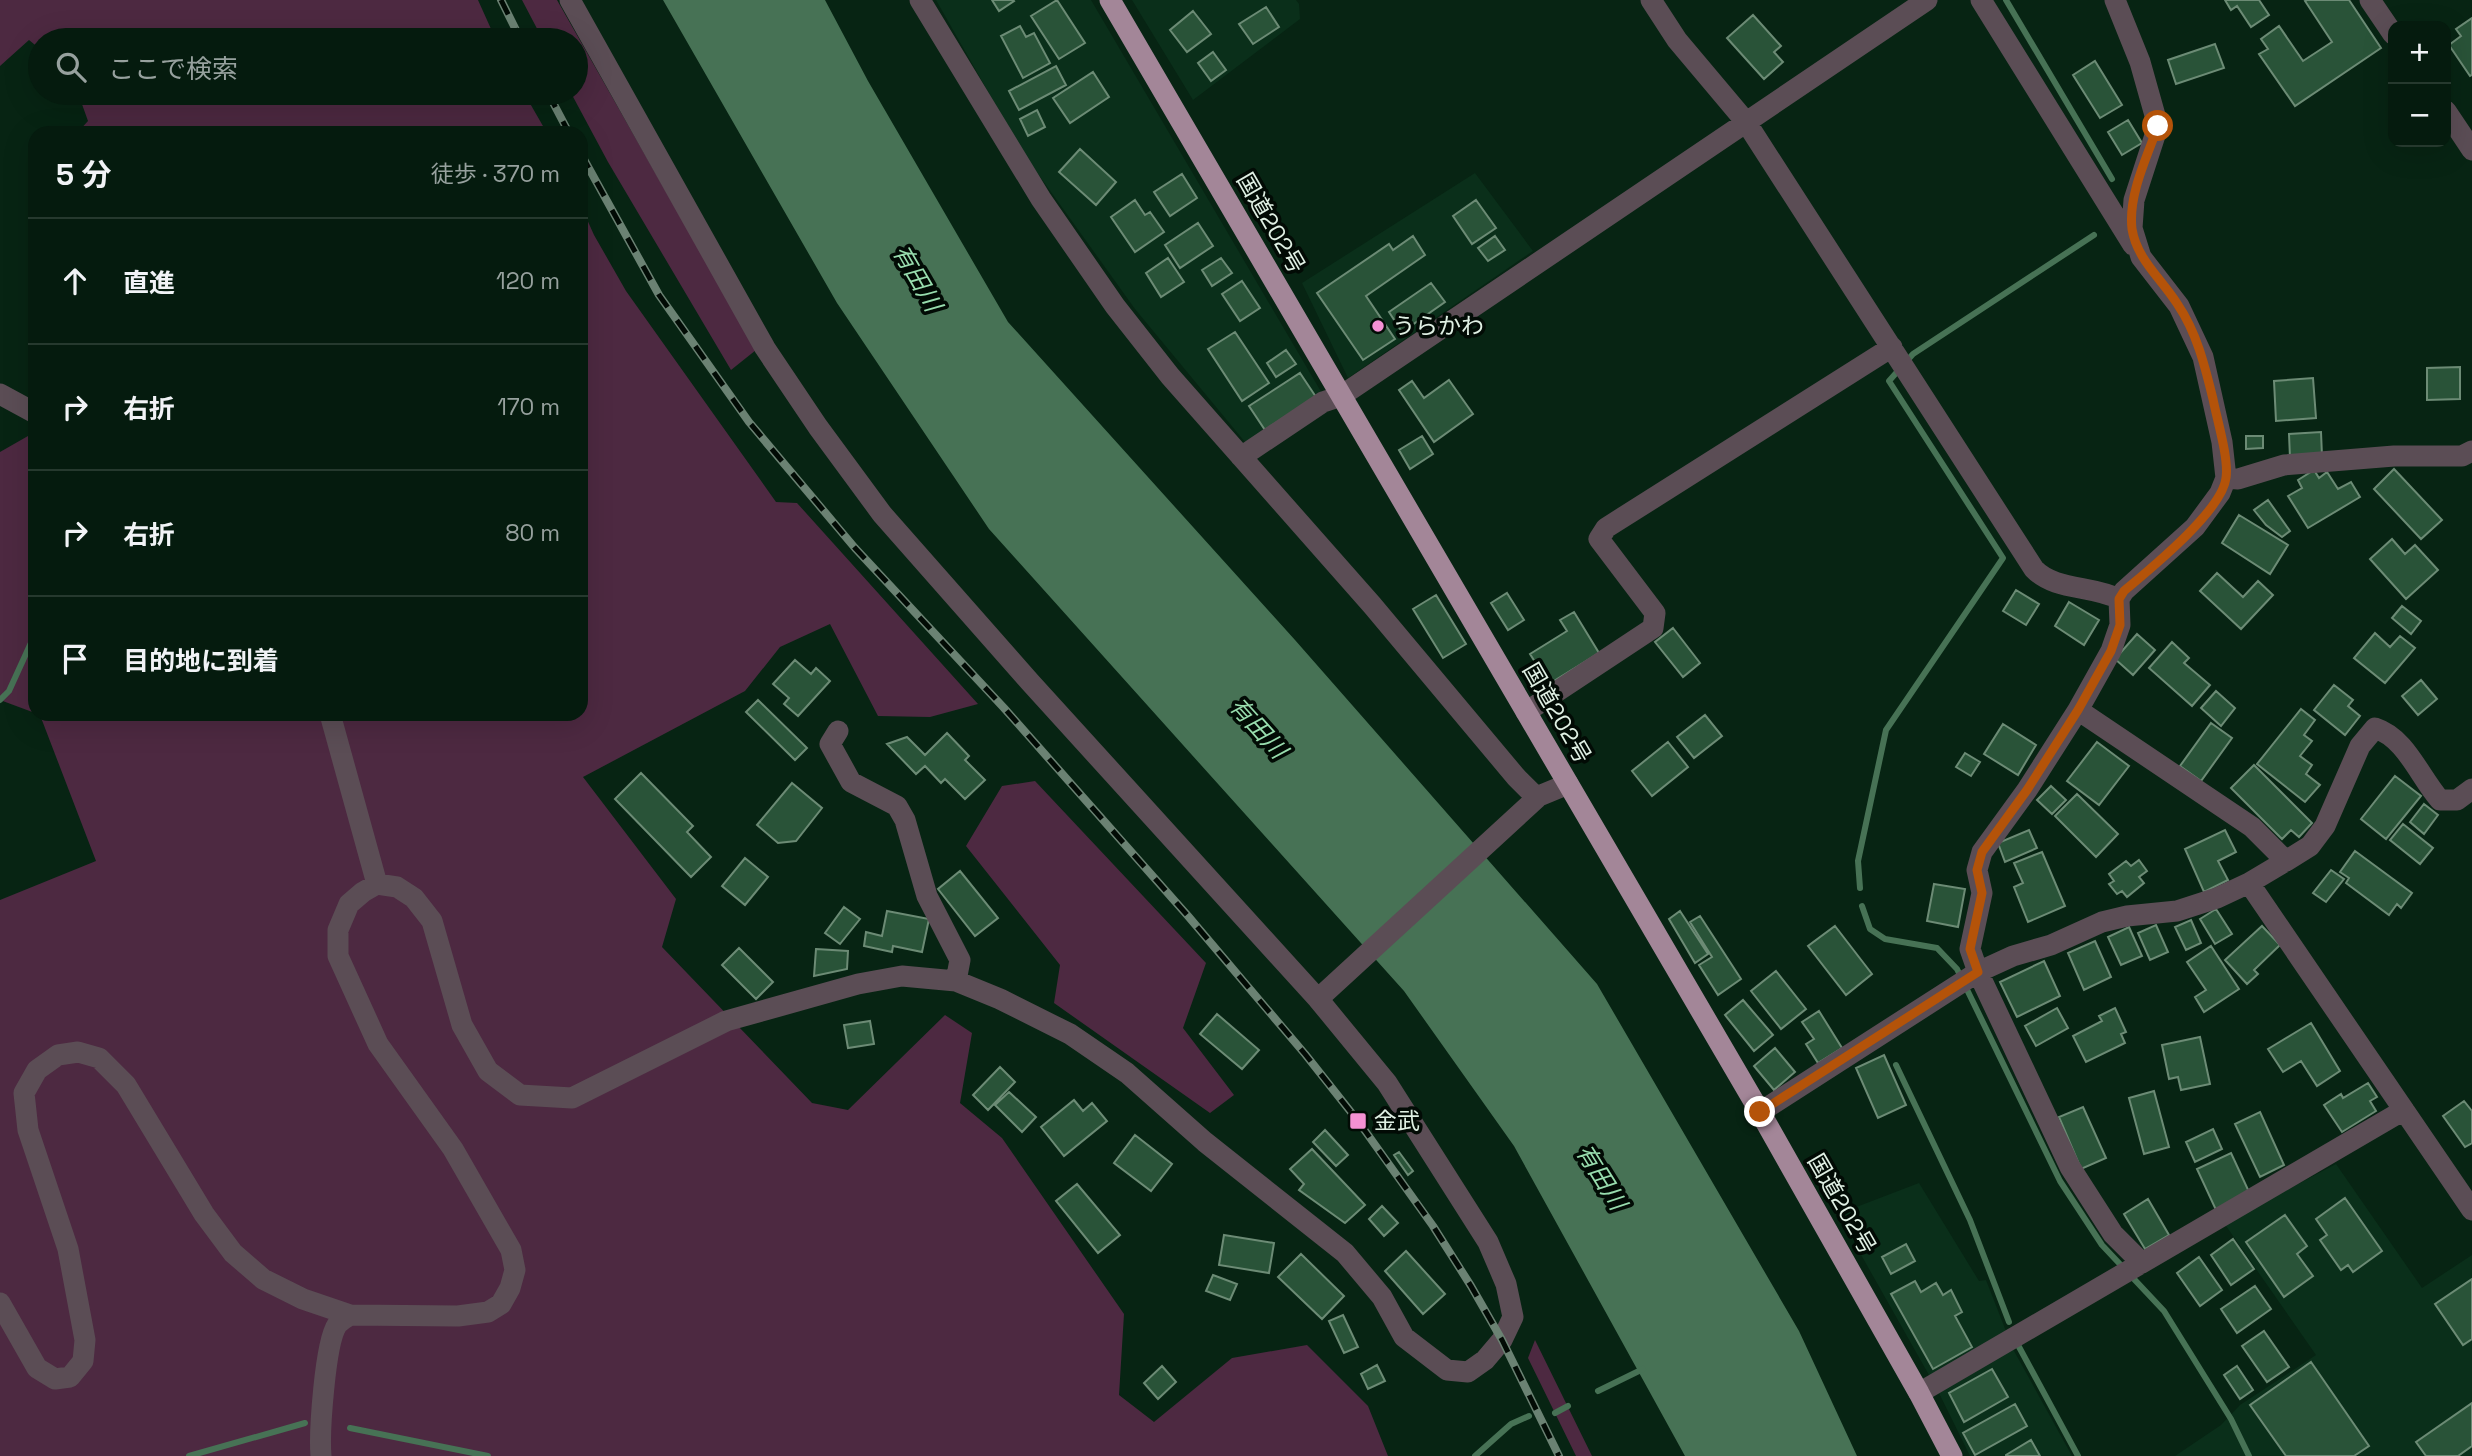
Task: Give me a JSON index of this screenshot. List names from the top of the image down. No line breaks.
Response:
{"streets":{"highway":["国道202号"]},"water":["有田川"],"places":{"other":["うらかわ"],"transit":["金武"]},"page":{"map_buttons":["+","−"],"search":"ここで検索","heading":["5 分","徒歩 · 370 m"],"list":[["直進","120 m"],["右折","170 m"],["右折","80 m"],"目的地に到着"]}}
